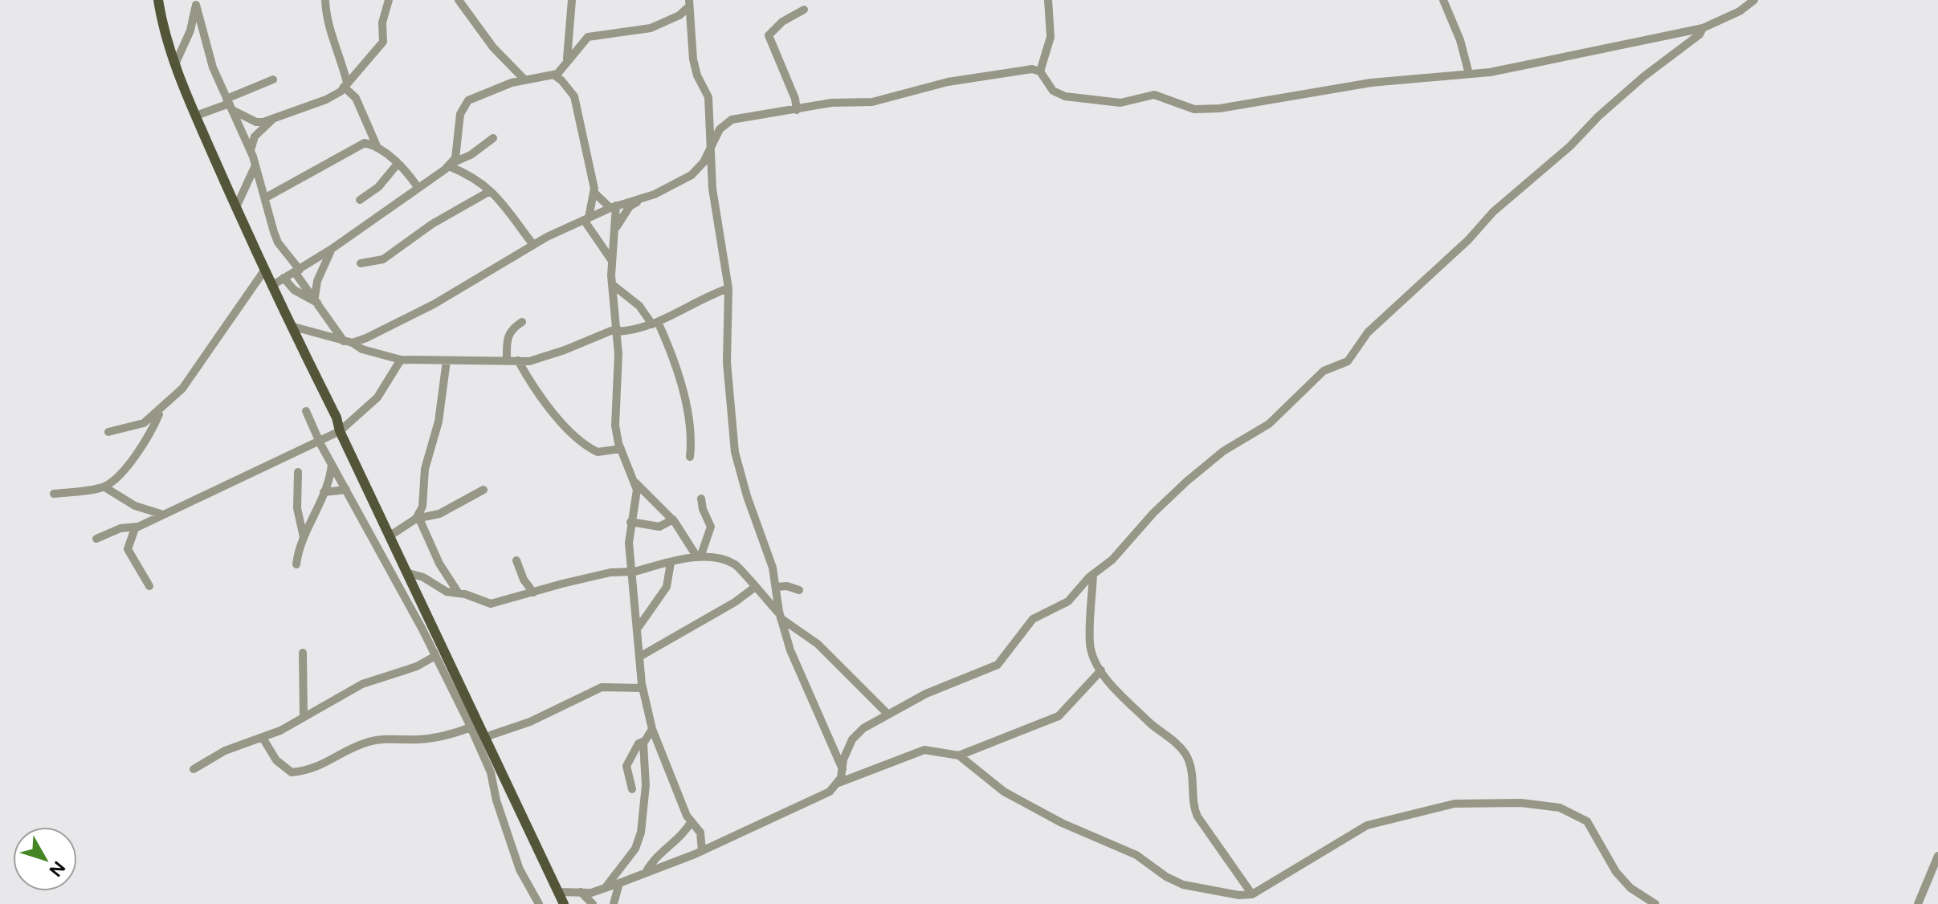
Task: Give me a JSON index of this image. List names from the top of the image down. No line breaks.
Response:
{"north":"bottom right"}
